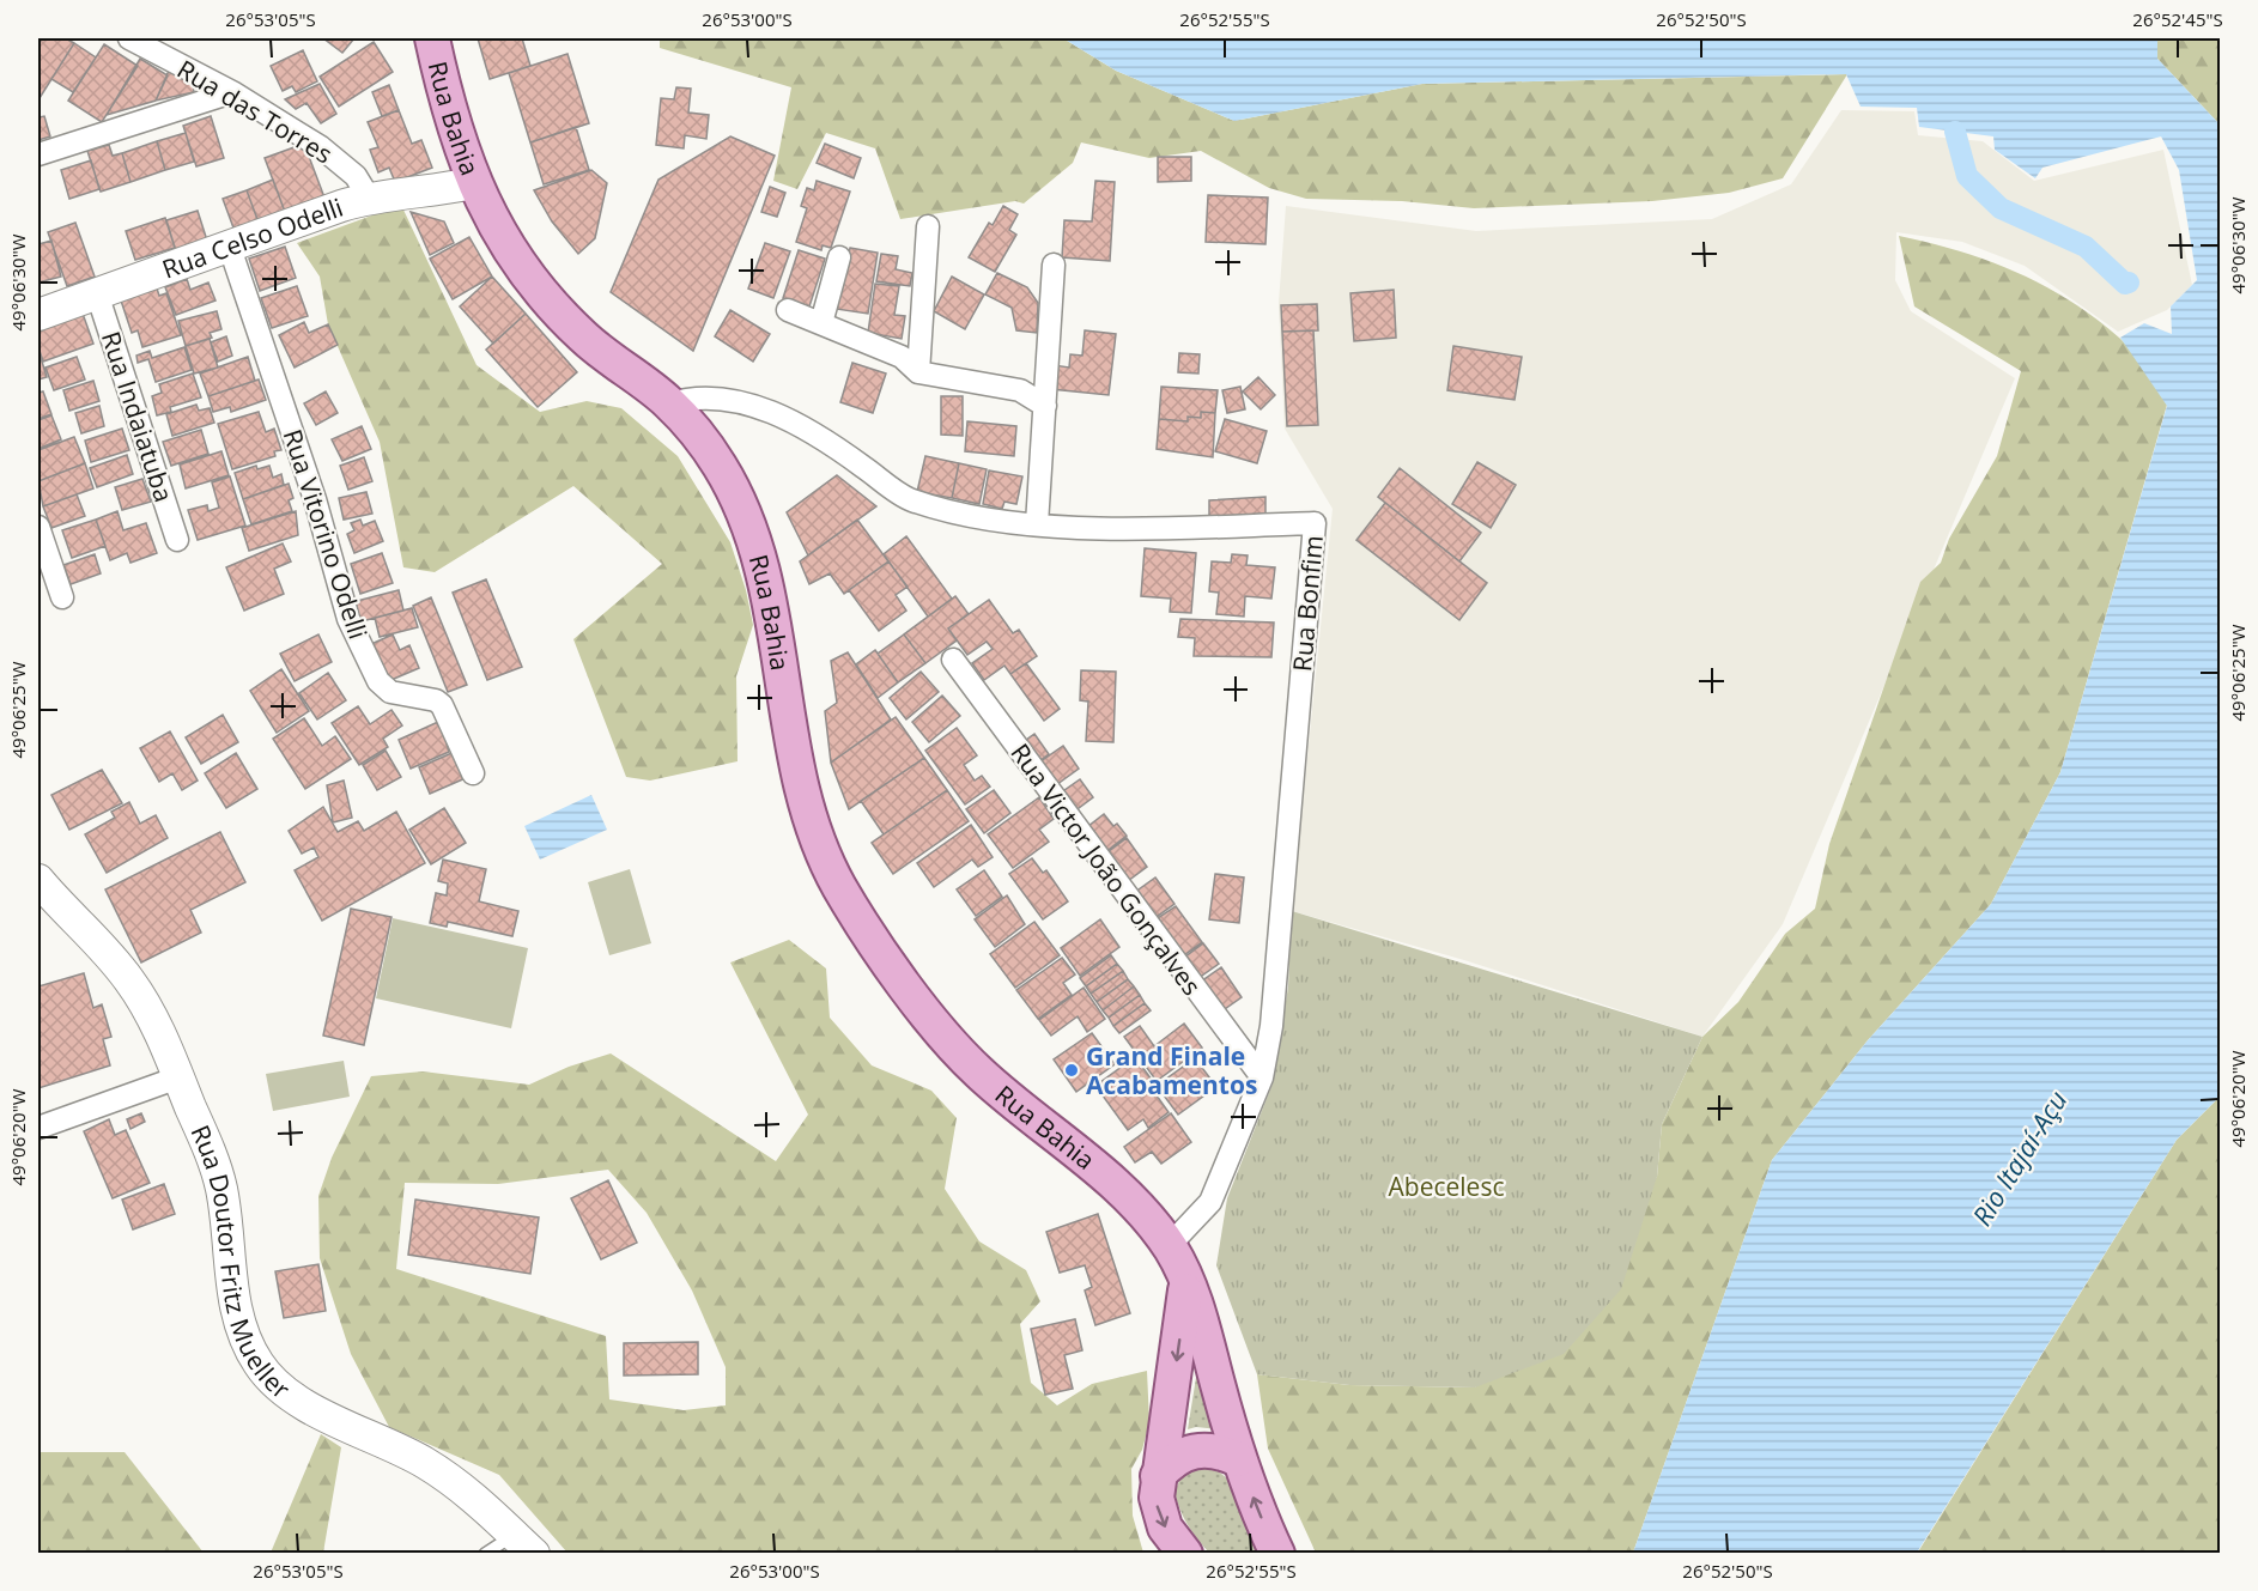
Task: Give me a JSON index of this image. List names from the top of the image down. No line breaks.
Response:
{"streets":{"main road":["Rua Bahia"],"street":["Rua das Torres","Rua Celso Odelli","Rua Indaiatuba","Rua Vitorino Odelli","Rua Bonfim","Rua Victor João Gonçalves","Rua Doutor Fritz Mueller"]},"crossings":[["Rua das Torres","Rua Celso Odelli"],["Rua Bahia","Rua Celso Odelli"],["Rua Bahia","Rua Bonfim"],["Rua Celso Odelli","Rua Indaiatuba"],["Rua Celso Odelli","Rua Vitorino Odelli"],["Rua Bonfim","Rua Victor João Gonçalves"]],"water":["Rio Itajaí-Açu"],"parks":["Abecelesc"],"places":["Grand Finale Acabamentos"],"coordinates":["26°53'05\"S","26°53'00\"S","26°52'55\"S","26°52'50\"S","26°52'45\"S","49°06'30\"W","49°06'25\"W","49°06'20\"W"]}
